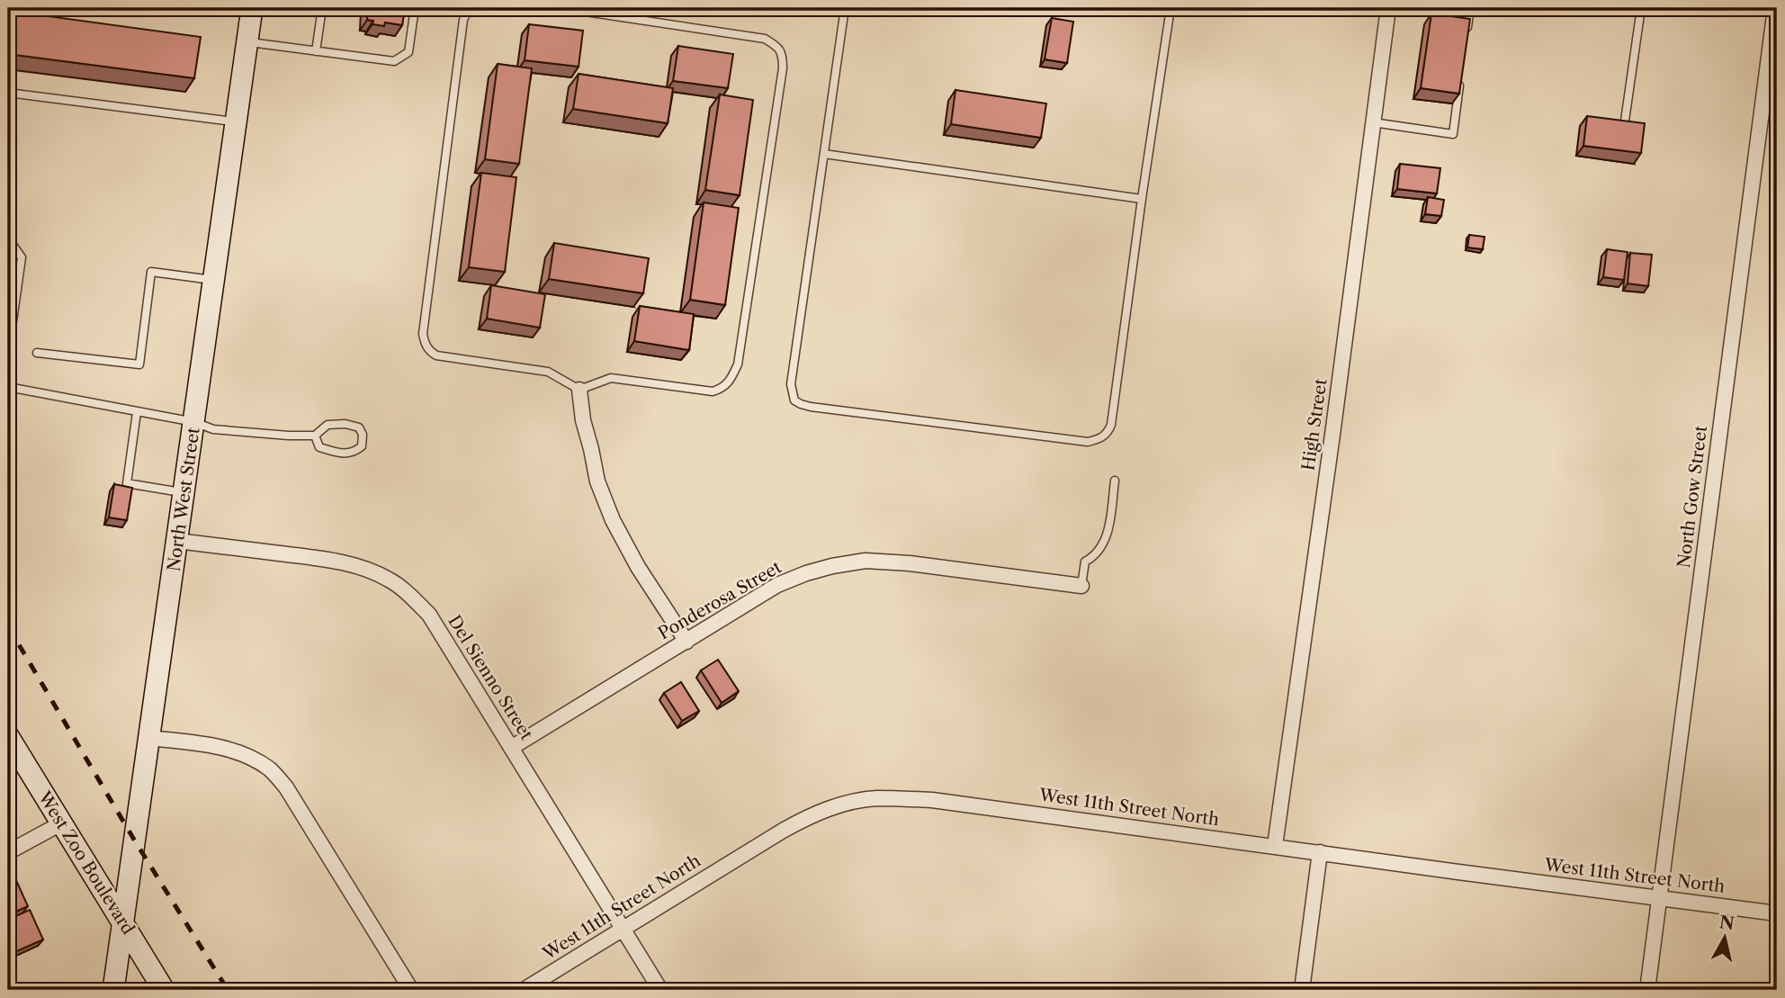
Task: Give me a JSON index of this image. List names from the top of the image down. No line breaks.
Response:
{"streets":{"main road":["North West Street","West Zoo Boulevard"],"street":["High Street","North Gow Street","Ponderosa Street","Del Sienno Street","West 11th Street North"]},"crossings":[["High Street","West 11th Street North"],["North Gow Street","West 11th Street North"],["North West Street","Del Sienno Street"],["North West Street","West Zoo Boulevard"],["Ponderosa Street","Del Sienno Street"],["Del Sienno Street","West 11th Street North"]],"north":"top"}
